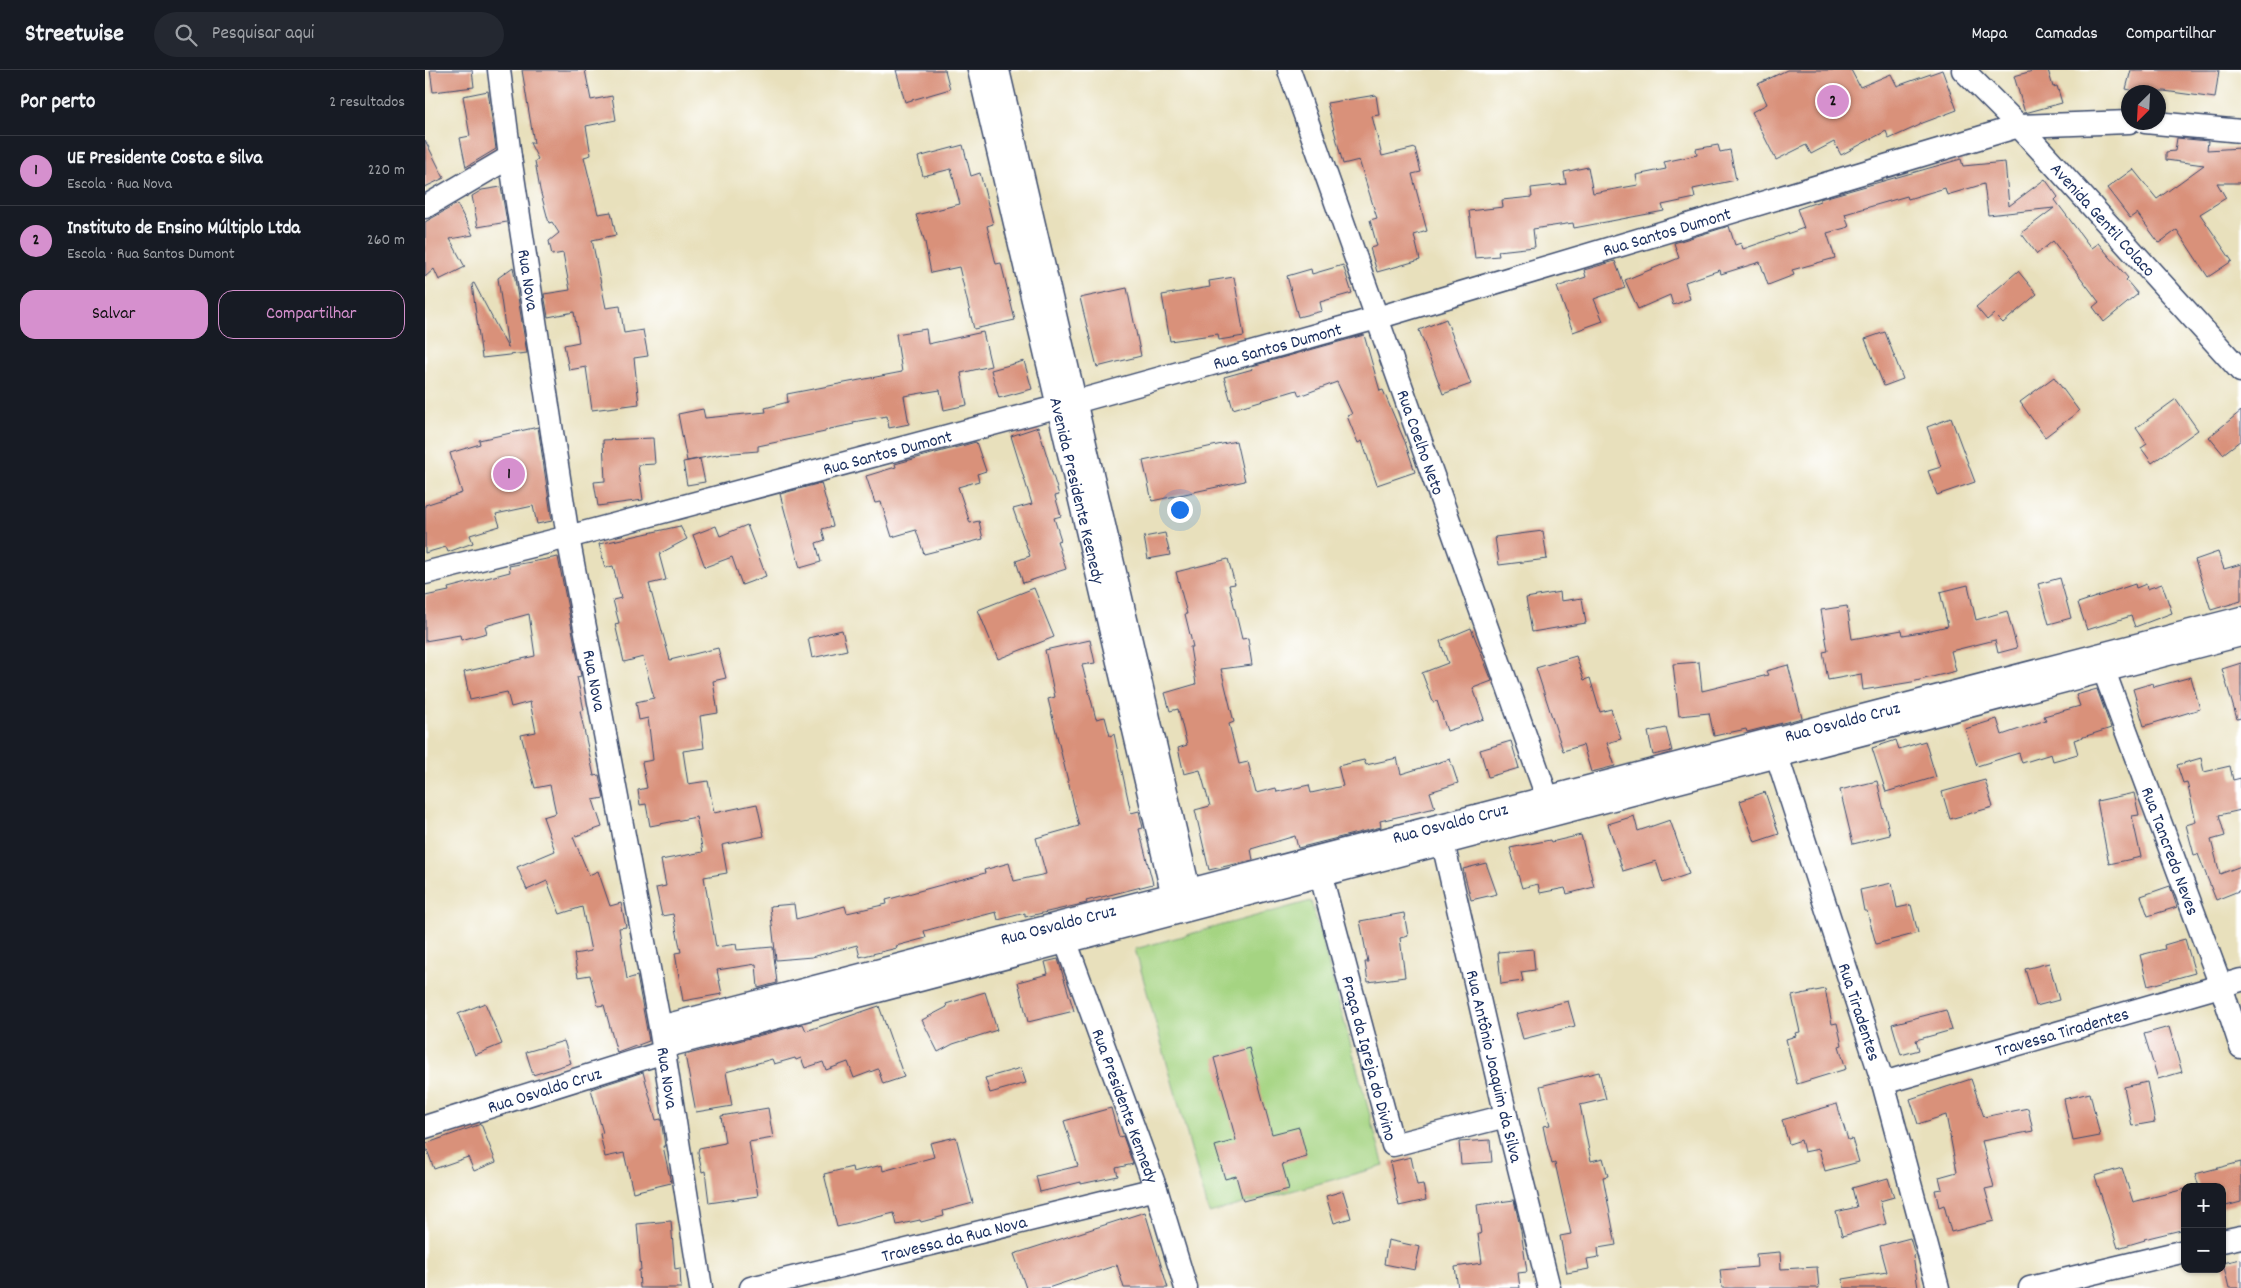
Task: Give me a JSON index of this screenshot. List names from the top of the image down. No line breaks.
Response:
{"streets":{"street":["Avenida Gentil Colaco","Rua Santos Dumont","Rua Nova","Rua Coelho Neto","Avenida Presidente Keenedy","Rua Osvaldo Cruz","Rua Tancredo Neves","Rua Tiradentes","Travessa Tiradentes","Praça da Igreja do Divino","Rua Antônio Joaquim da Silva","Rua Presidente Kennedy","Travessa da Rua Nova"]},"crossings":[["Avenida Gentil Colaco","Rua Santos Dumont"],["Rua Santos Dumont","Rua Nova"],["Rua Santos Dumont","Rua Coelho Neto"],["Rua Santos Dumont","Avenida Presidente Keenedy"],["Rua Nova","Rua Osvaldo Cruz"],["Rua Coelho Neto","Rua Osvaldo Cruz"],["Avenida Presidente Keenedy","Rua Osvaldo Cruz"],["Rua Osvaldo Cruz","Rua Tancredo Neves"],["Rua Osvaldo Cruz","Rua Tiradentes"],["Rua Osvaldo Cruz","Praça da Igreja do Divino"],["Rua Osvaldo Cruz","Rua Antônio Joaquim da Silva"],["Rua Osvaldo Cruz","Rua Presidente Kennedy"],["Rua Tancredo Neves","Travessa Tiradentes"],["Rua Tiradentes","Travessa Tiradentes"],["Praça da Igreja do Divino","Rua Antônio Joaquim da Silva"],["Rua Presidente Kennedy","Travessa da Rua Nova"]],"north":"bottom left","page":{"header":"Streetwise","search":"Pesquisar aqui","nav":["Mapa","Camadas","Compartilhar"],"heading":["Por perto","2 resultados"],"pins":["2","1"],"list":[{"mark":"1","name":"UE Presidente Costa e Silva","note":"Escola · Rua Nova","value":"220 m"},{"mark":"2","name":"Instituto de Ensino Múltiplo Ltda","note":"Escola · Rua Santos Dumont","value":"260 m"}],"buttons":["Salvar","Compartilhar"],"map_buttons":["+","−"]}}
